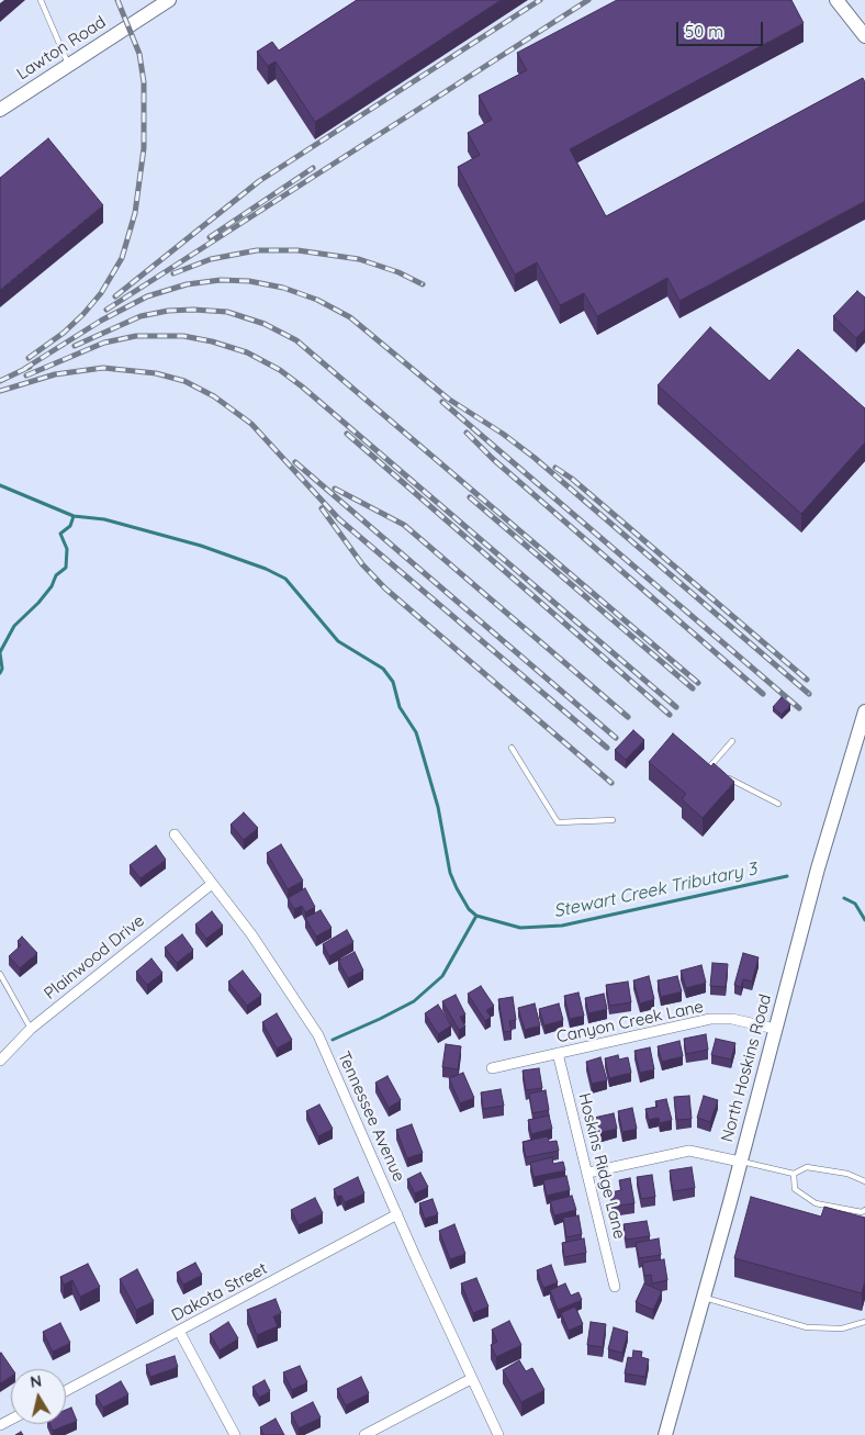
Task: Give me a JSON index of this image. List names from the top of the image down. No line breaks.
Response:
{"streets":{"street":["Lawton Road","Plainwood Drive","Canyon Creek Lane","North Hoskins Road","Tennessee Avenue","Hoskins Ridge Lane","Dakota Street"]},"crossings":[["Plainwood Drive","Tennessee Avenue"],["Canyon Creek Lane","North Hoskins Road"],["Canyon Creek Lane","Hoskins Ridge Lane"],["Tennessee Avenue","Dakota Street"]],"water":["Stewart Creek Tributary 3"],"scale_bar":"50 m","north":"top"}
